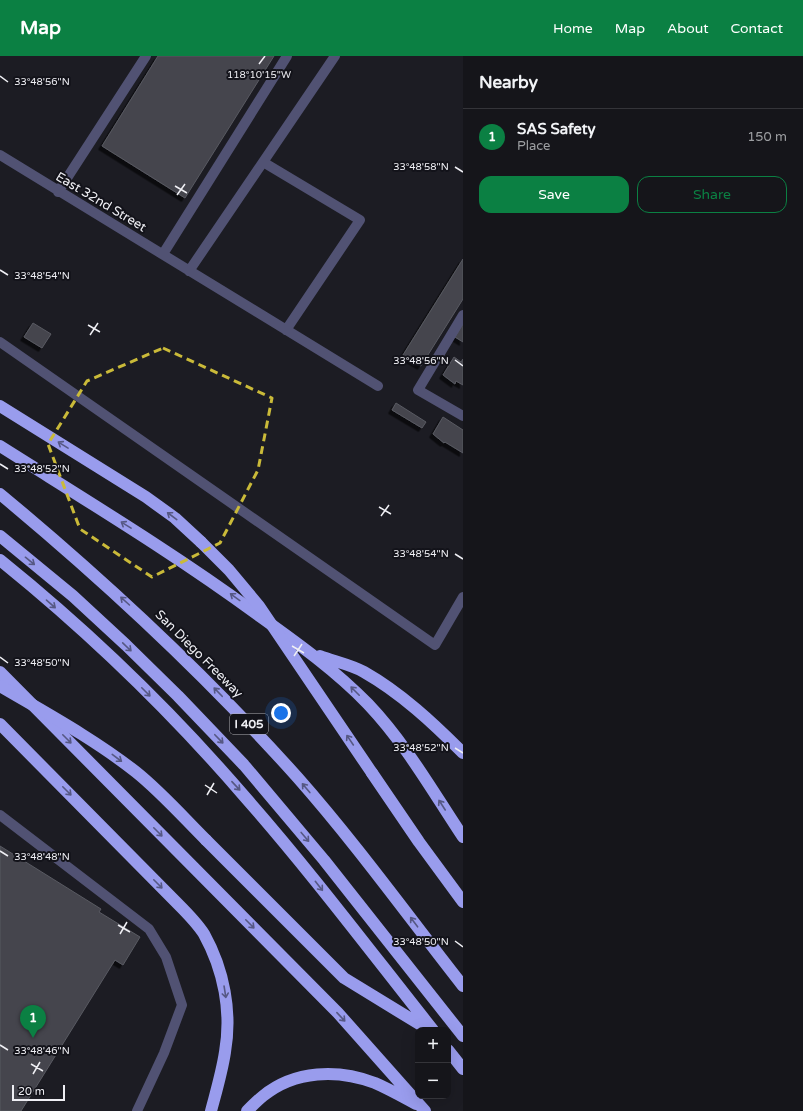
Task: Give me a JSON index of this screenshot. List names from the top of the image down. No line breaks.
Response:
{"streets":{"highway":["San Diego Freeway","I 405"],"lane":["East 32nd Street"]},"scale_bar":"20 m","page":{"header":"Map","nav":["Home","Map","About","Contact"],"heading":"Nearby","list":[{"mark":"1","name":"SAS Safety","note":"Place","value":"150 m"}],"buttons":["Save","Share"],"pins":"1","map_buttons":["+","−"],"scale":"20 m"},"coordinates":["118°10'15\"W","33°48'56\"N","33°48'58\"N","33°48'54\"N","33°48'52\"N","33°48'50\"N","33°48'48\"N","33°48'46\"N"]}
